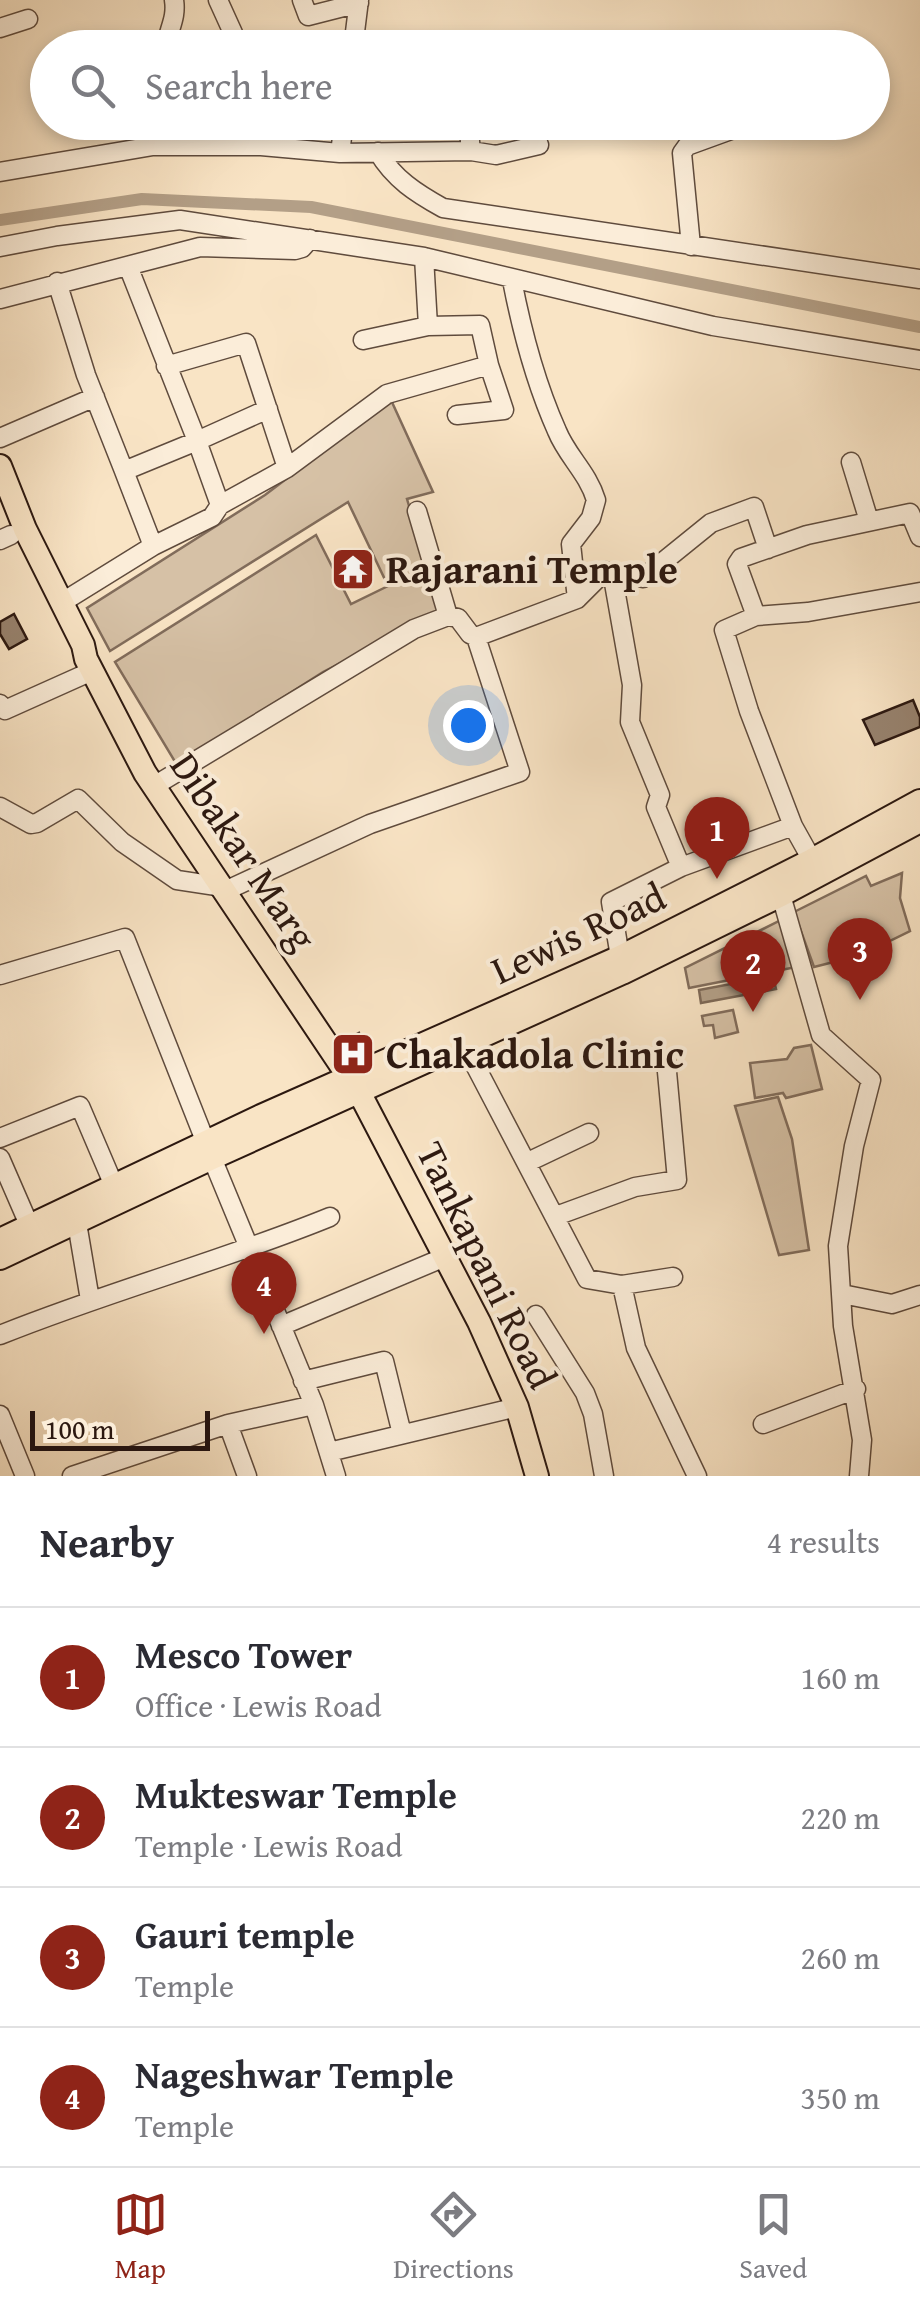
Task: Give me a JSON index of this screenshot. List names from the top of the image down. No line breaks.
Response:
{"streets":{"main road":["Dibakar Marg","Lewis Road","Tankapani Road"]},"crossings":[["Dibakar Marg","Lewis Road"],["Dibakar Marg","Tankapani Road"],["Lewis Road","Tankapani Road"]],"places":{"temple":["Rajarani Temple"],"hospital":["Chakadola Clinic"]},"scale_bar":"100 m","page":{"search":"Search here","pins":["1","3","2","4"],"scale":"100 m","heading":["Nearby","4 results"],"list":[{"mark":"1","name":"Mesco Tower","note":"Office · Lewis Road","value":"160 m"},{"mark":"2","name":"Mukteswar Temple","note":"Temple · Lewis Road","value":"220 m"},{"mark":"3","name":"Gauri temple","note":"Temple","value":"260 m"},{"mark":"4","name":"Nageshwar Temple","note":"Temple","value":"350 m"}],"nav":["Map","Directions","Saved"]}}
